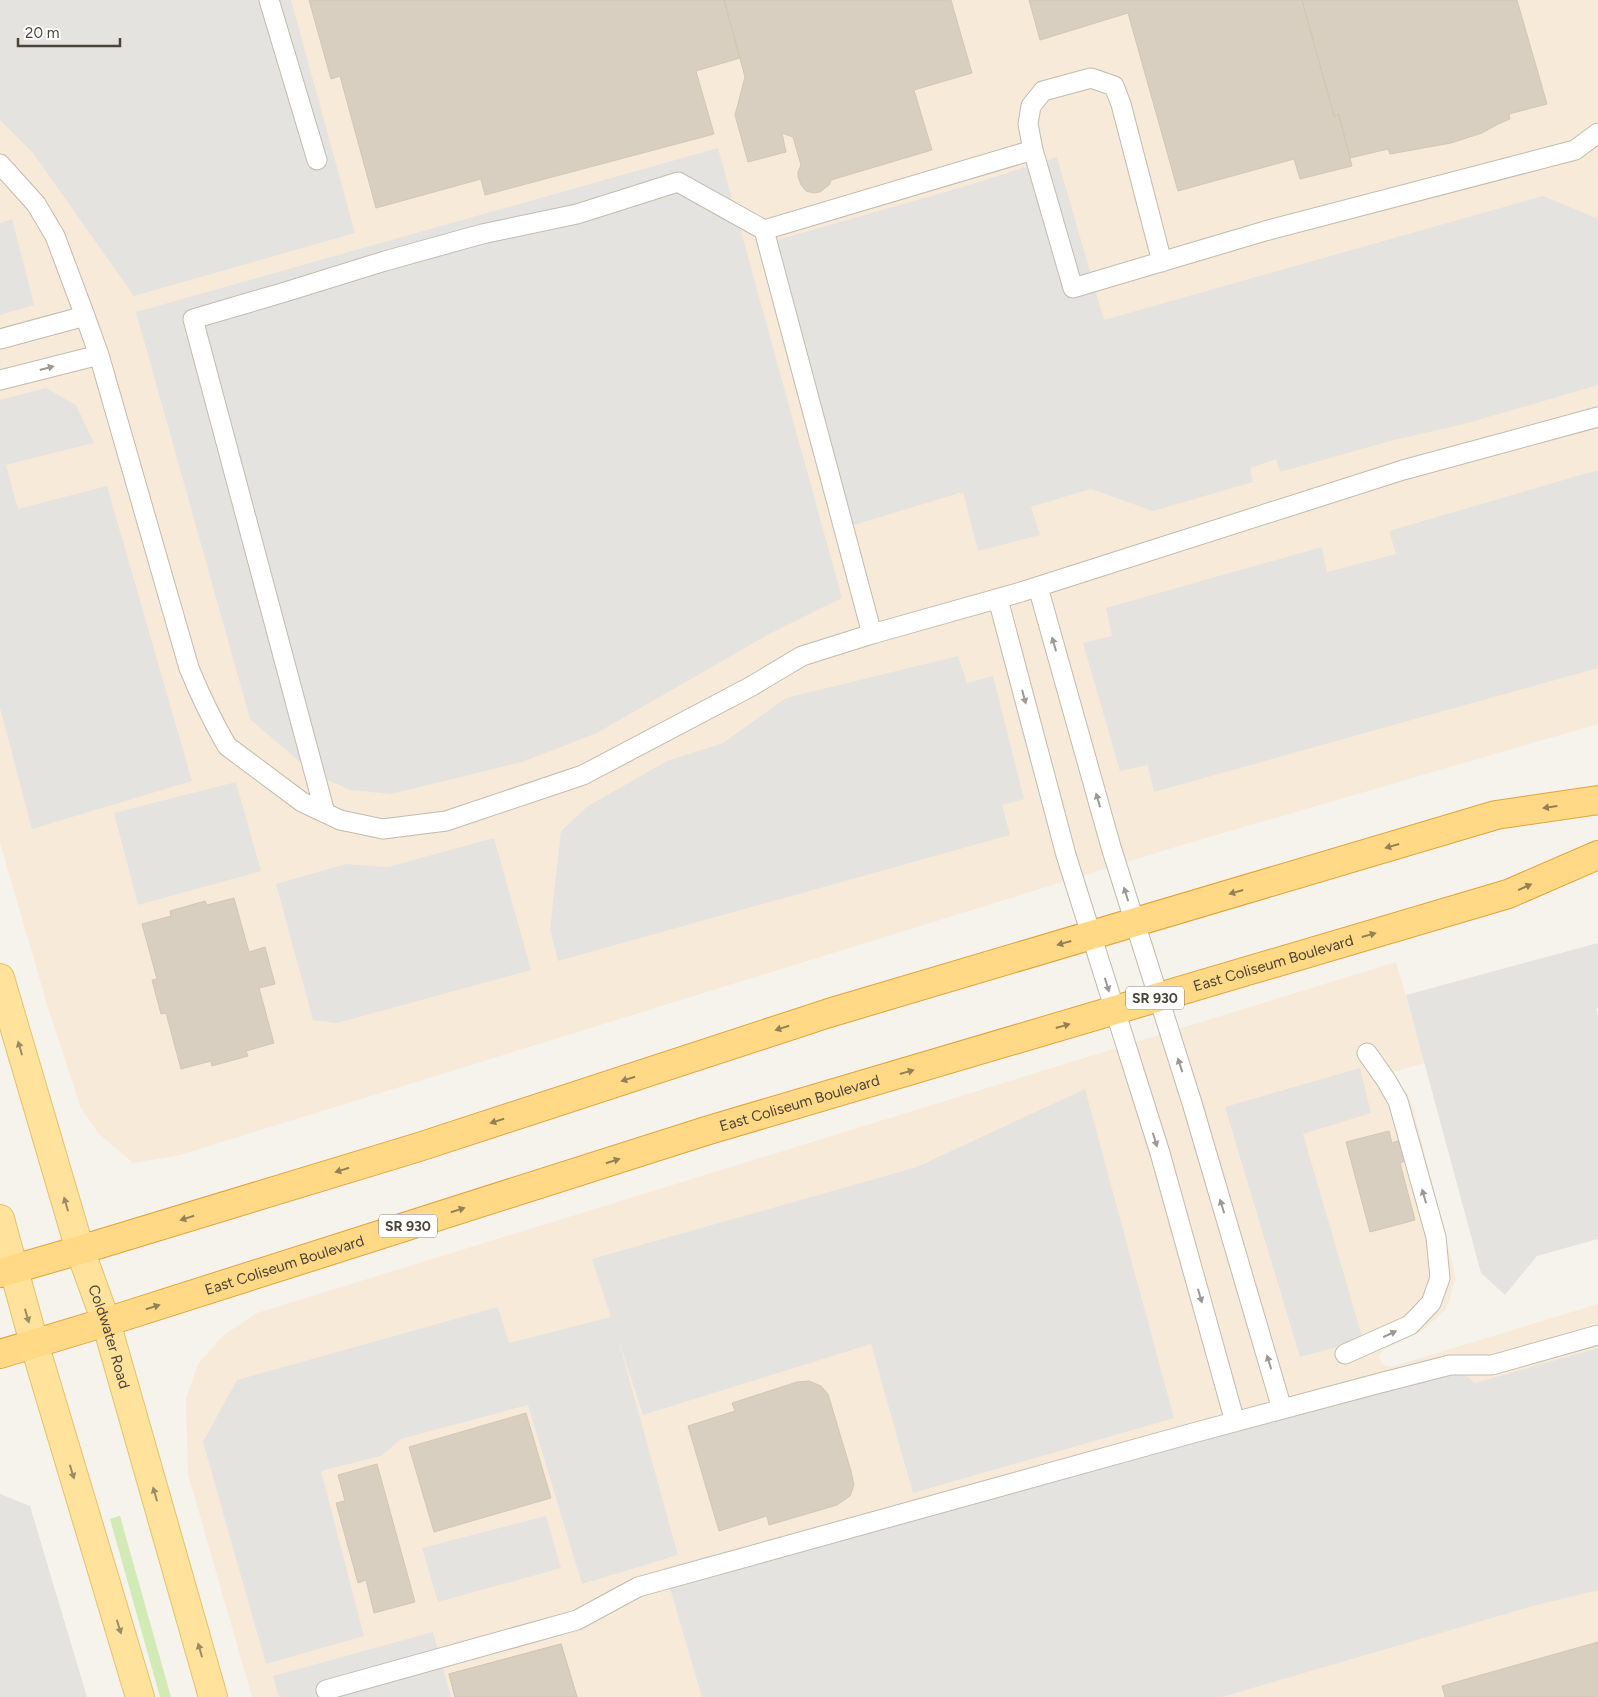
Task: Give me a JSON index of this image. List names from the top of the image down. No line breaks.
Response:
{"streets":{"highway":["East Coliseum Boulevard","SR 930"],"main road":["Coldwater Road"]},"crossings":[["East Coliseum Boulevard","Coldwater Road"]],"scale_bar":"20 m"}
